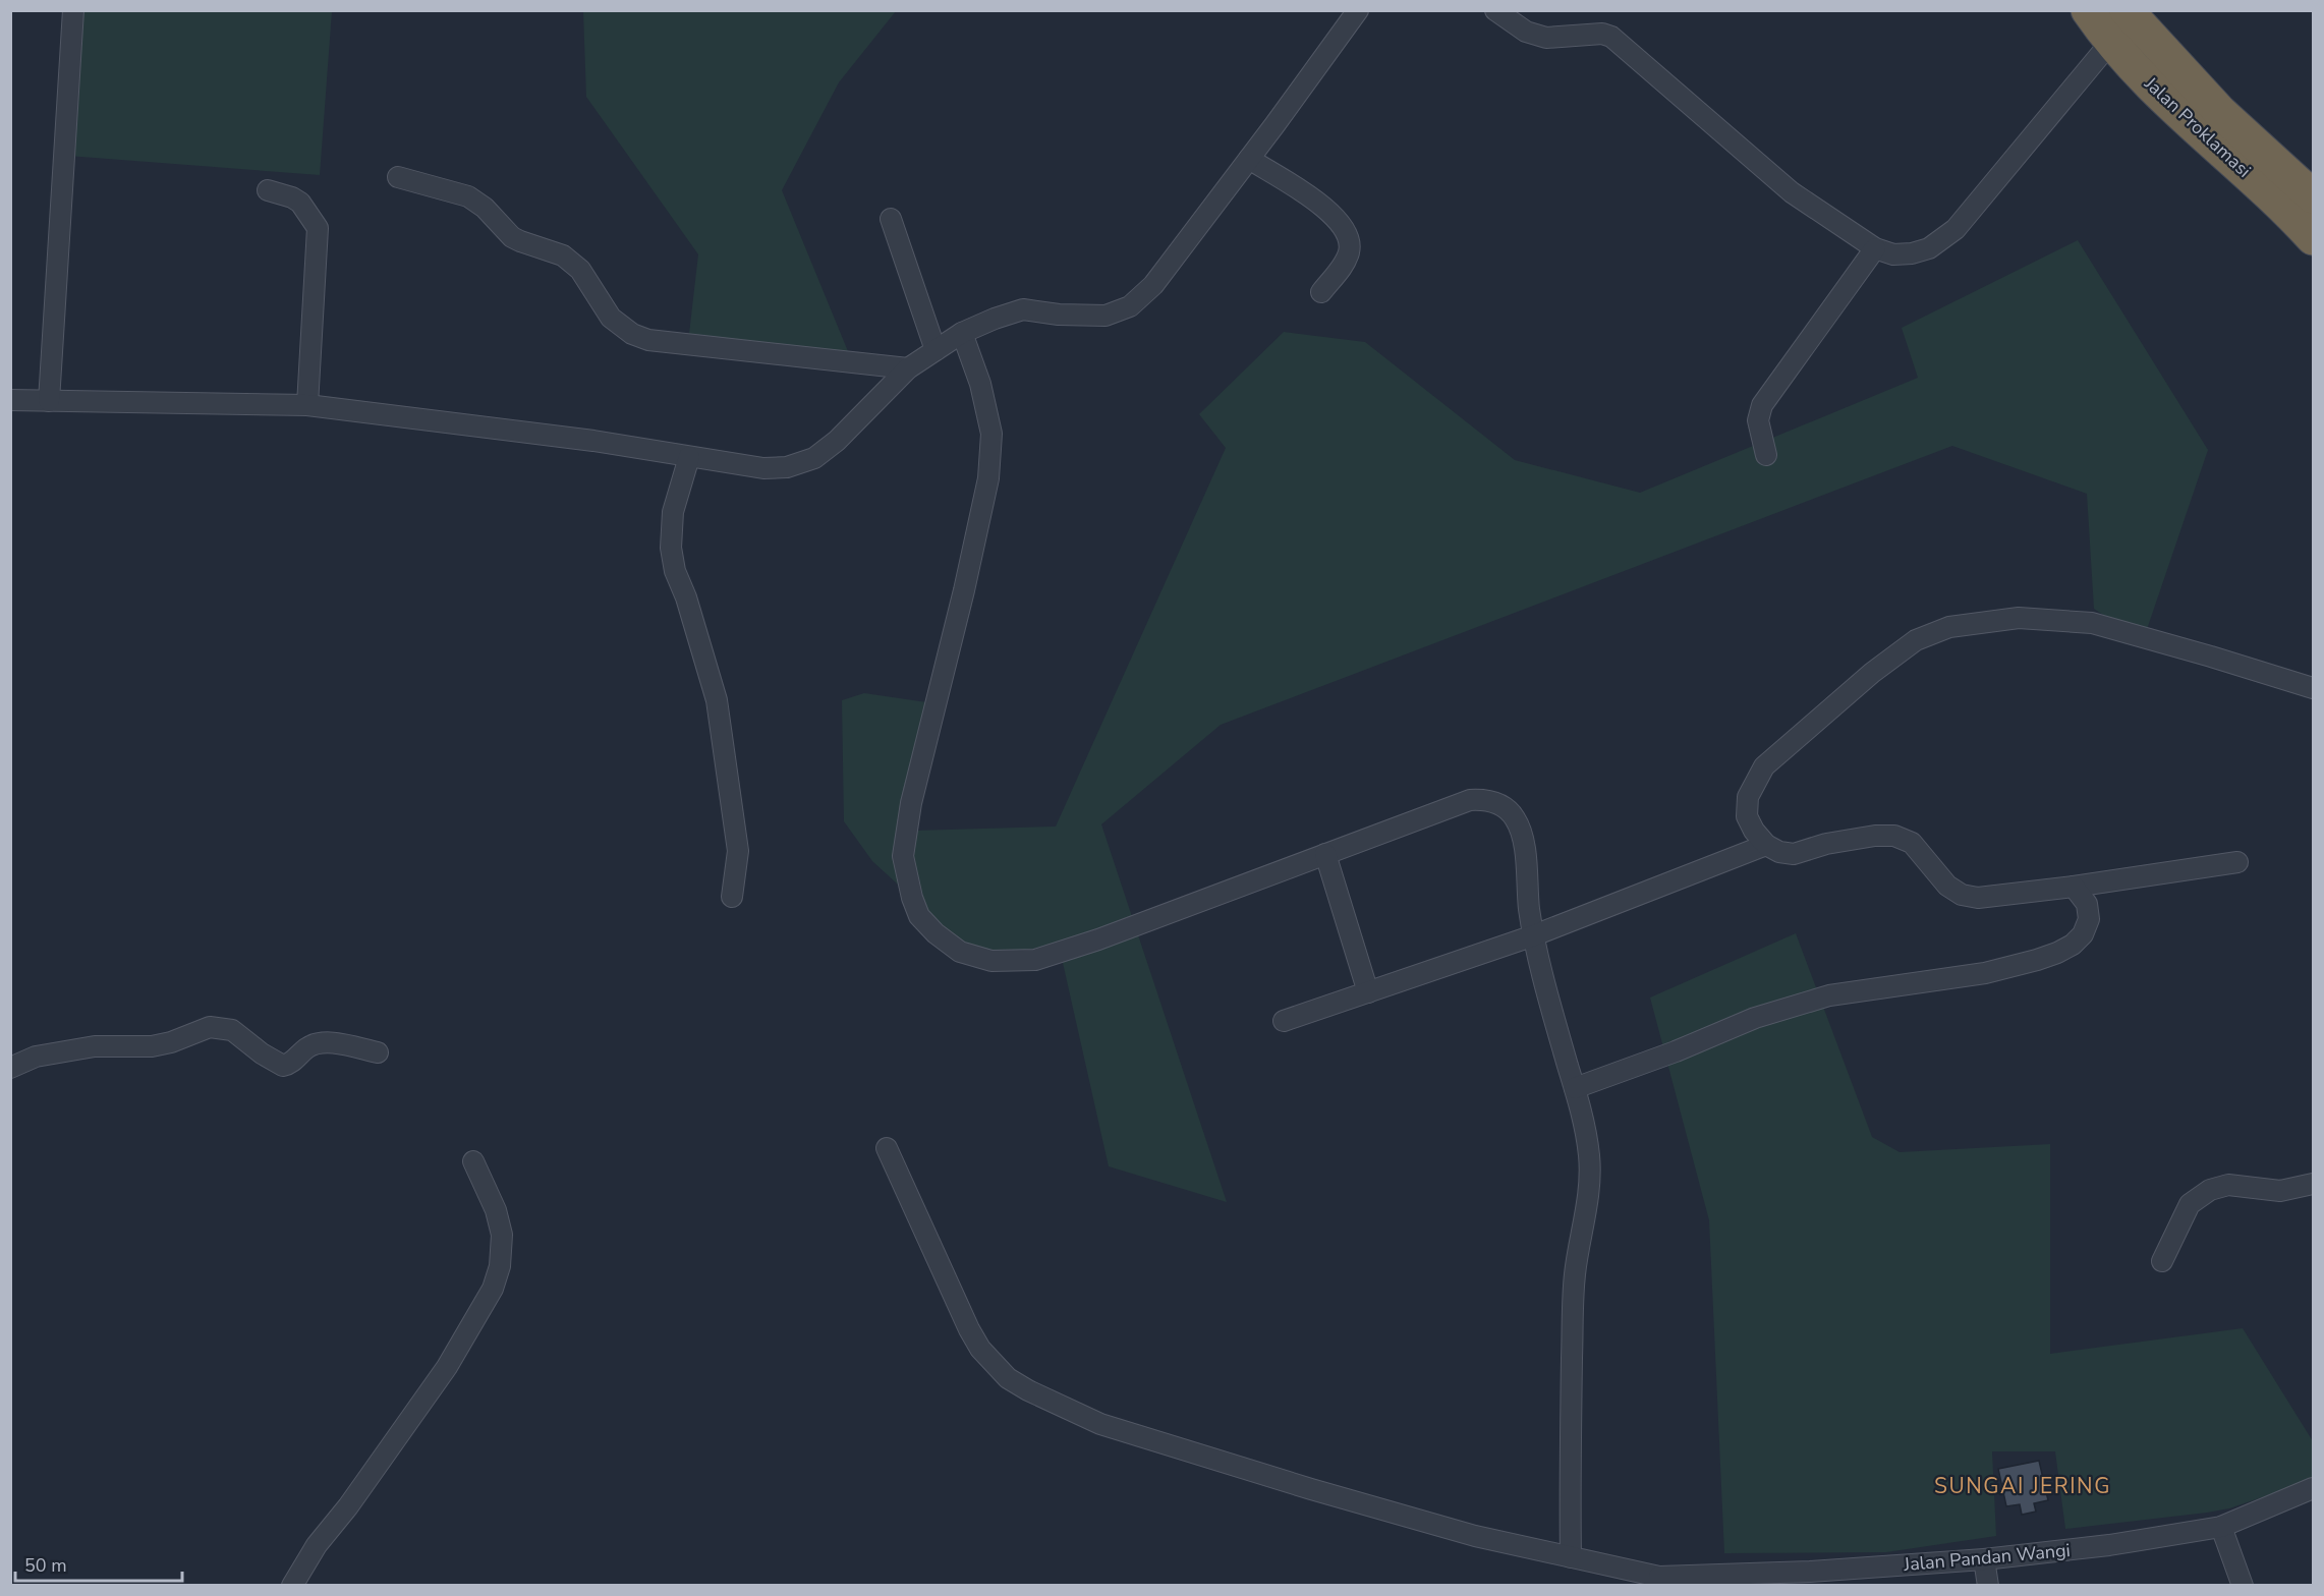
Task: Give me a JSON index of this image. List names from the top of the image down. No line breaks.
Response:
{"streets":{"highway":["Jalan Proklamasi"],"street":["Jalan Pandan Wangi"]},"districts":["SUNGAI JERING"],"scale_bar":"50 m"}
